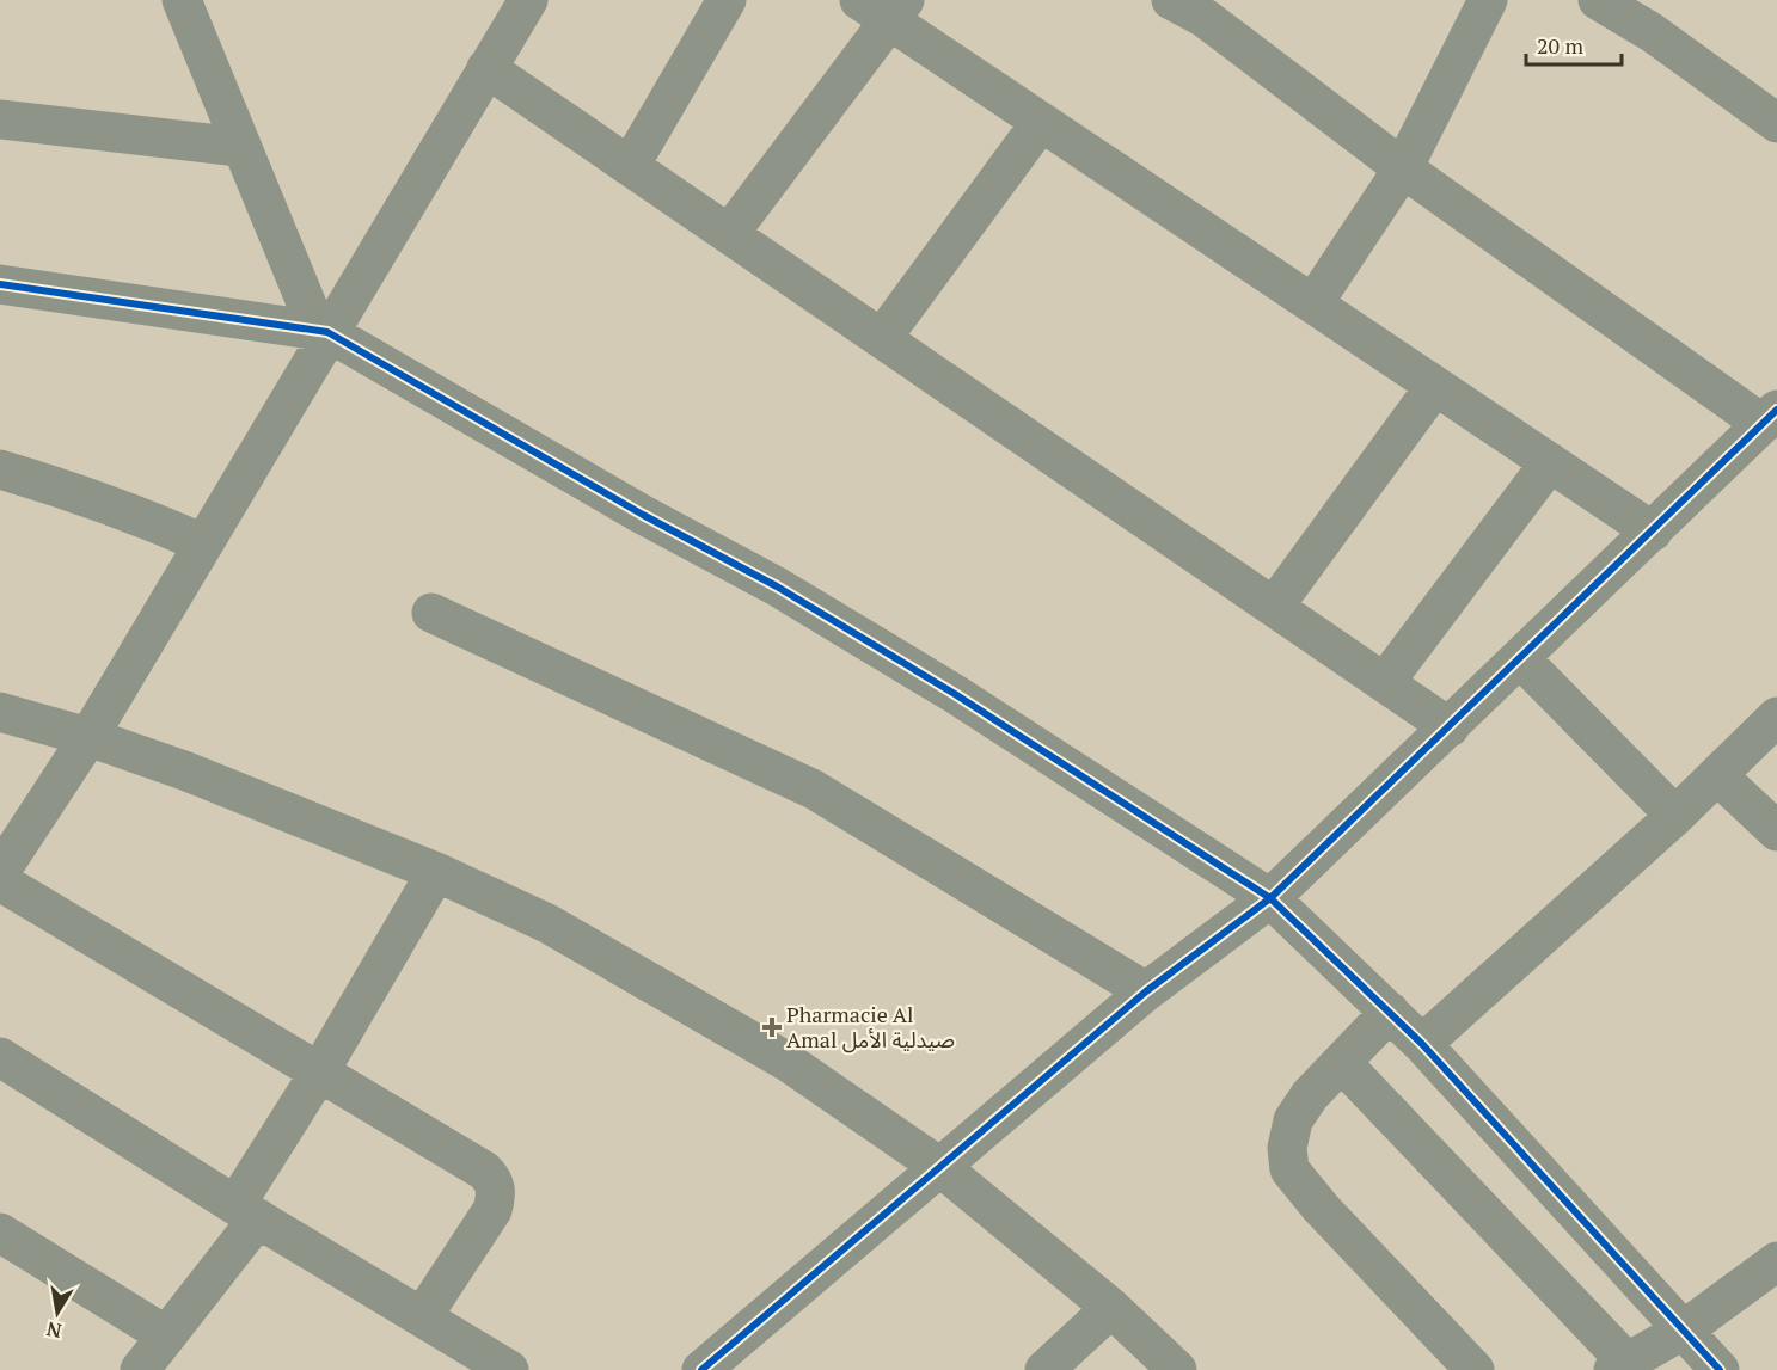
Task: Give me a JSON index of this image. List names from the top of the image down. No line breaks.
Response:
{"places":{"health":["Pharmacie Al Amal صيدلية الأمل"]},"scale_bar":"20 m","north":"bottom"}
